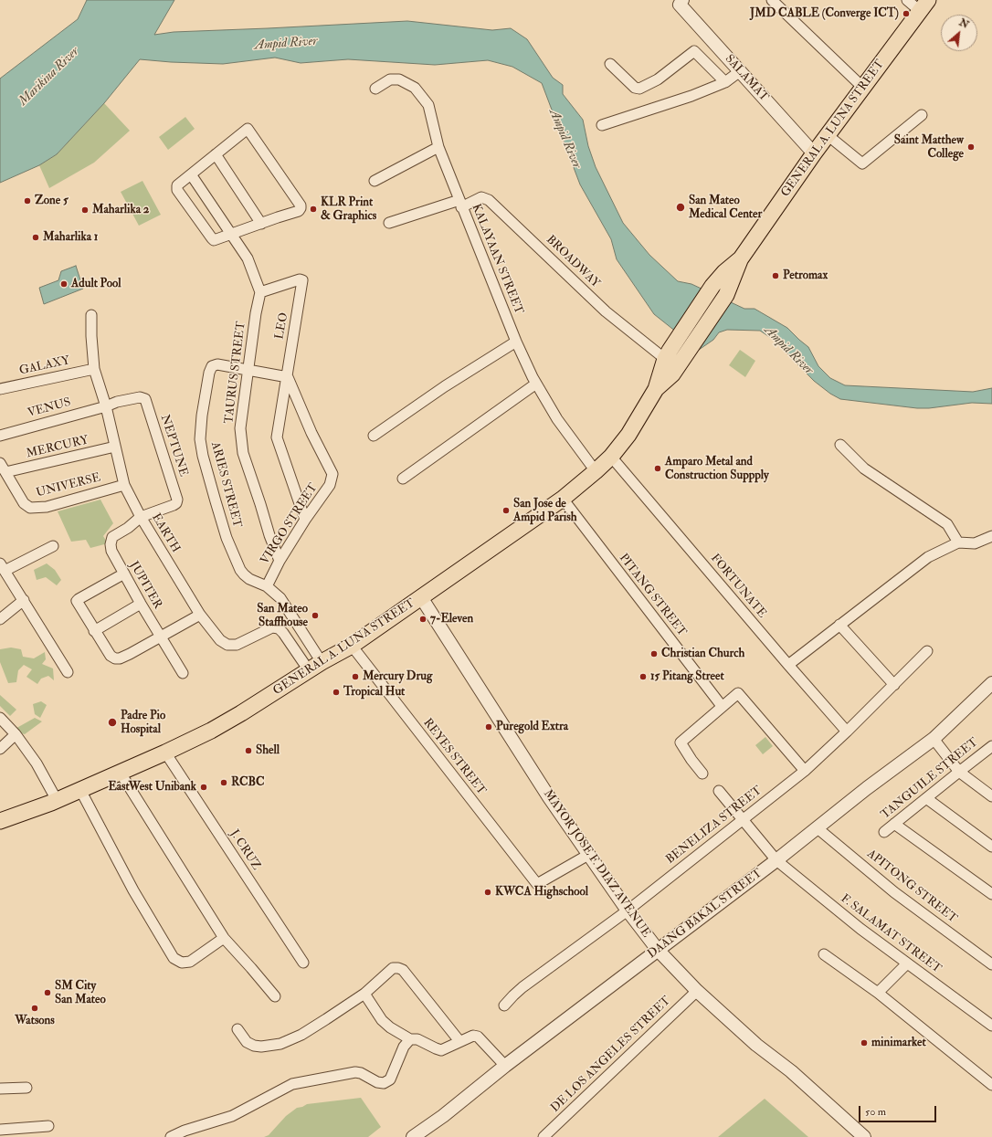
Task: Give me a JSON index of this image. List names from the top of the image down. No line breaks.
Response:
{"streets":{"main road":["GENERAL A. LUNA STREET"],"street":["SALAMAT","KALAYAAN STREET","BROADWAY","LEO","GALAXY","TAURUS STREET","VENUS","NEPTUNE","MERCURY","ARIES STREET","UNIVERSE","VIRGO STREET","EARTH","JUPITER","FORTUNATE","PITANG STREET","REYES STREET","TANGUILE STREET","BENELIZA STREET","J. CRUZ","MAYOR JOSE F. DIAZ AVENUE","APITONG STREET","DAANG BAKAL STREET","F. SALAMAT STREET","DE LOS ANGELES STREET"]},"crossings":[["SALAMAT","GENERAL A. LUNA STREET"],["GENERAL A. LUNA STREET","KALAYAAN STREET"],["GENERAL A. LUNA STREET","BROADWAY"],["GENERAL A. LUNA STREET","EARTH"],["GENERAL A. LUNA STREET","FORTUNATE"],["GENERAL A. LUNA STREET","PITANG STREET"],["GENERAL A. LUNA STREET","REYES STREET"],["GENERAL A. LUNA STREET","J. CRUZ"],["GENERAL A. LUNA STREET","MAYOR JOSE F. DIAZ AVENUE"],["KALAYAAN STREET","BROADWAY"],["LEO","TAURUS STREET"],["LEO","VIRGO STREET"],["GALAXY","EARTH"],["TAURUS STREET","ARIES STREET"],["TAURUS STREET","VIRGO STREET"],["VENUS","NEPTUNE"],["VENUS","EARTH"],["NEPTUNE","EARTH"],["NEPTUNE","JUPITER"],["MERCURY","UNIVERSE"],["MERCURY","EARTH"],["ARIES STREET","VIRGO STREET"],["UNIVERSE","EARTH"],["EARTH","JUPITER"],["FORTUNATE","BENELIZA STREET"],["REYES STREET","MAYOR JOSE F. DIAZ AVENUE"],["BENELIZA STREET","MAYOR JOSE F. DIAZ AVENUE"],["BENELIZA STREET","F. SALAMAT STREET"],["MAYOR JOSE F. DIAZ AVENUE","DAANG BAKAL STREET"],["MAYOR JOSE F. DIAZ AVENUE","DE LOS ANGELES STREET"],["APITONG STREET","DAANG BAKAL STREET"],["DAANG BAKAL STREET","F. SALAMAT STREET"]],"water":["Ampid River","Marikina River"],"places":["JMD CABLE (Converge ICT)","Saint Matthew College","Zone 5","San Mateo Medical Center","KLR Print & Graphics","Maharlika 2","Maharlika 1","Petromax","Adult Pool","Amparo Metal and Construction Suppply","San Jose de Ampid Parish","San Mateo Staffhouse","7-Eleven","Christian Church","Mercury Drug","15 Pitang Street","Tropical Hut","Padre Pio Hospital","Puregold Extra","Shell","RCBC","EastWest Unibank","KWCA Highschool","SM City San Mateo","Watsons","minimarket"],"scale_bar":"50 m","north":"top right"}
